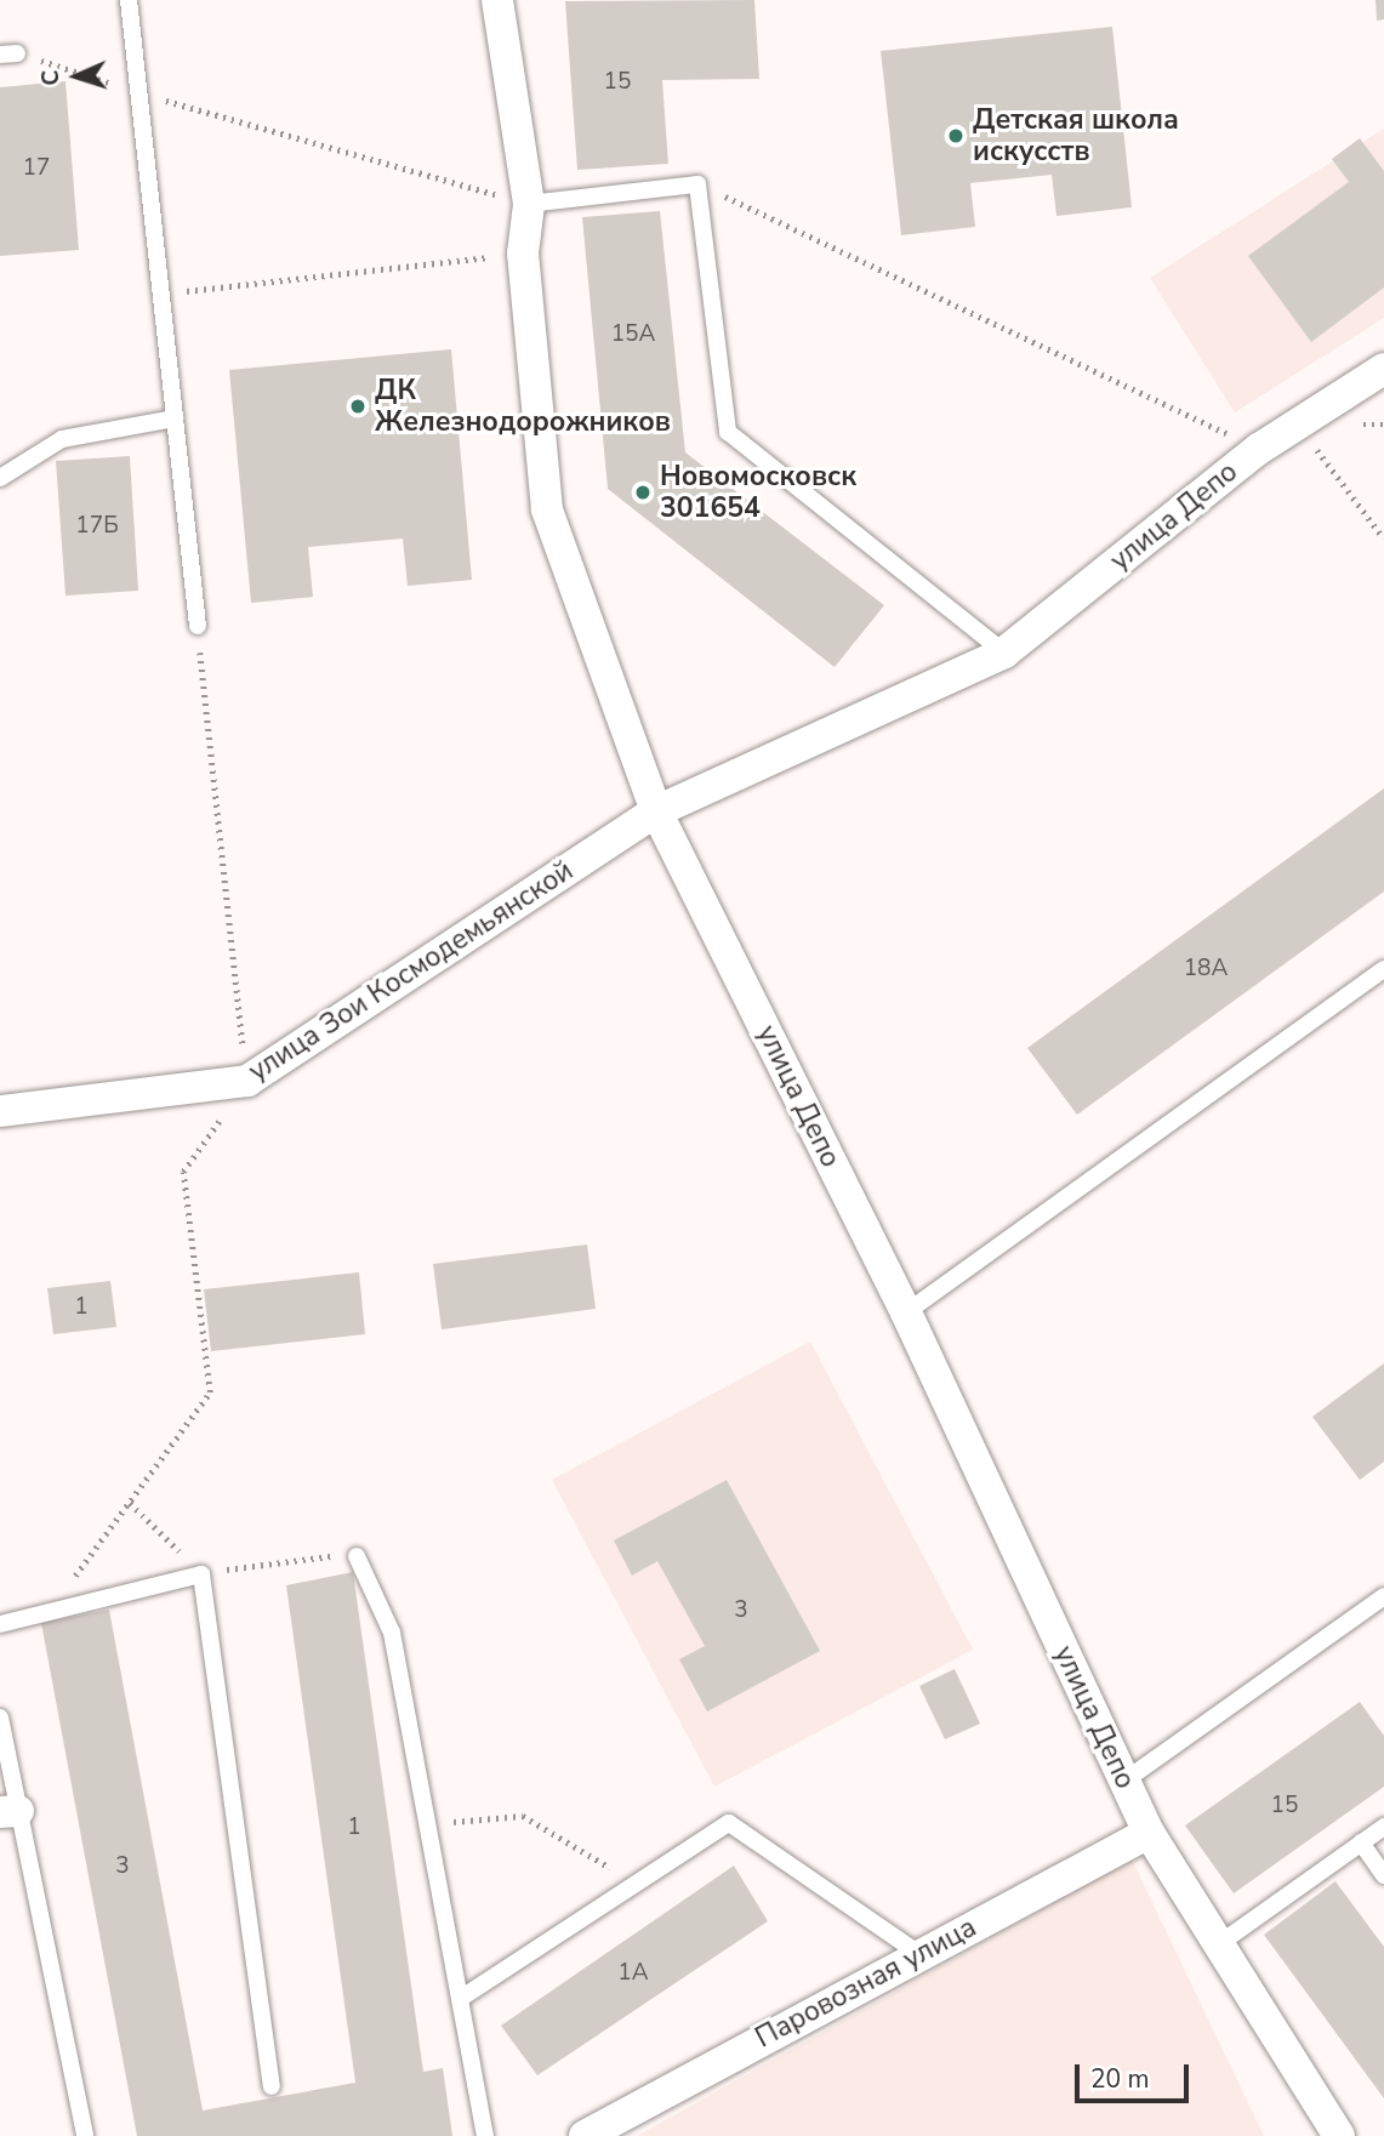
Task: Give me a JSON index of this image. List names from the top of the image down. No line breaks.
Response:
{"streets":{"street":["улица Депо","улица Зои Космодемьянской","Паровозная улица"]},"crossings":[["улица Депо","улица Зои Космодемьянской"],["улица Депо","Паровозная улица"]],"places":["Детская школа искусств","ДК Железнодорожников","Новомосковск 301654"],"house_numbers":["15","17","15А","17Б","18А","1","3","15","1","3","1А"],"scale_bar":"20 m","north":"left"}
